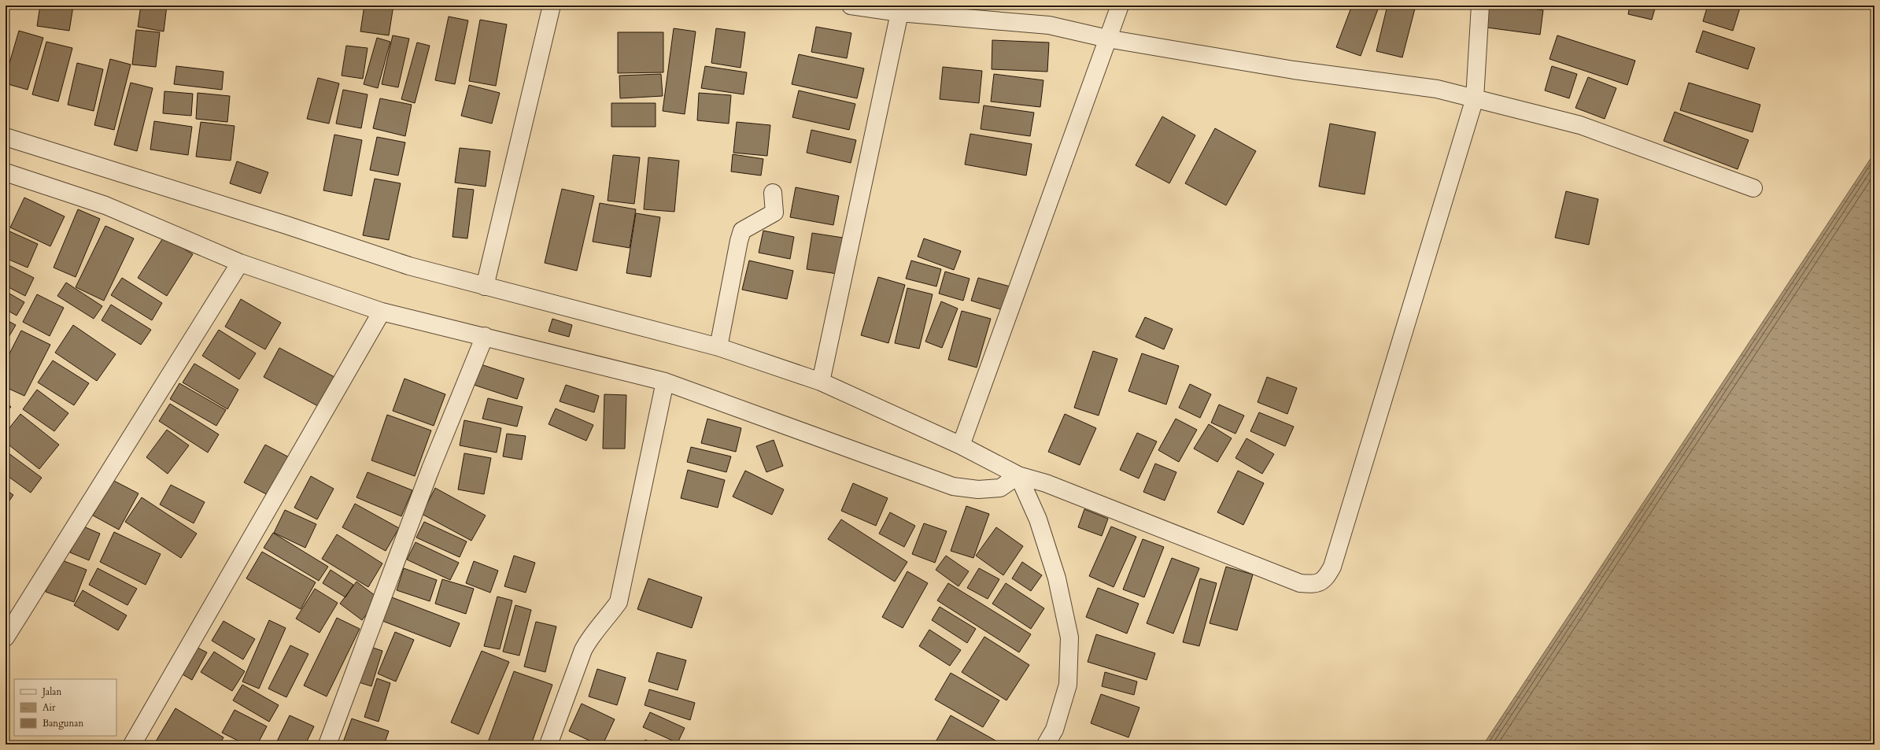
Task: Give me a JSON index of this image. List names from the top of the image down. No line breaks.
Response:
{"legend":["Jalan","Air","Bangunan"]}
